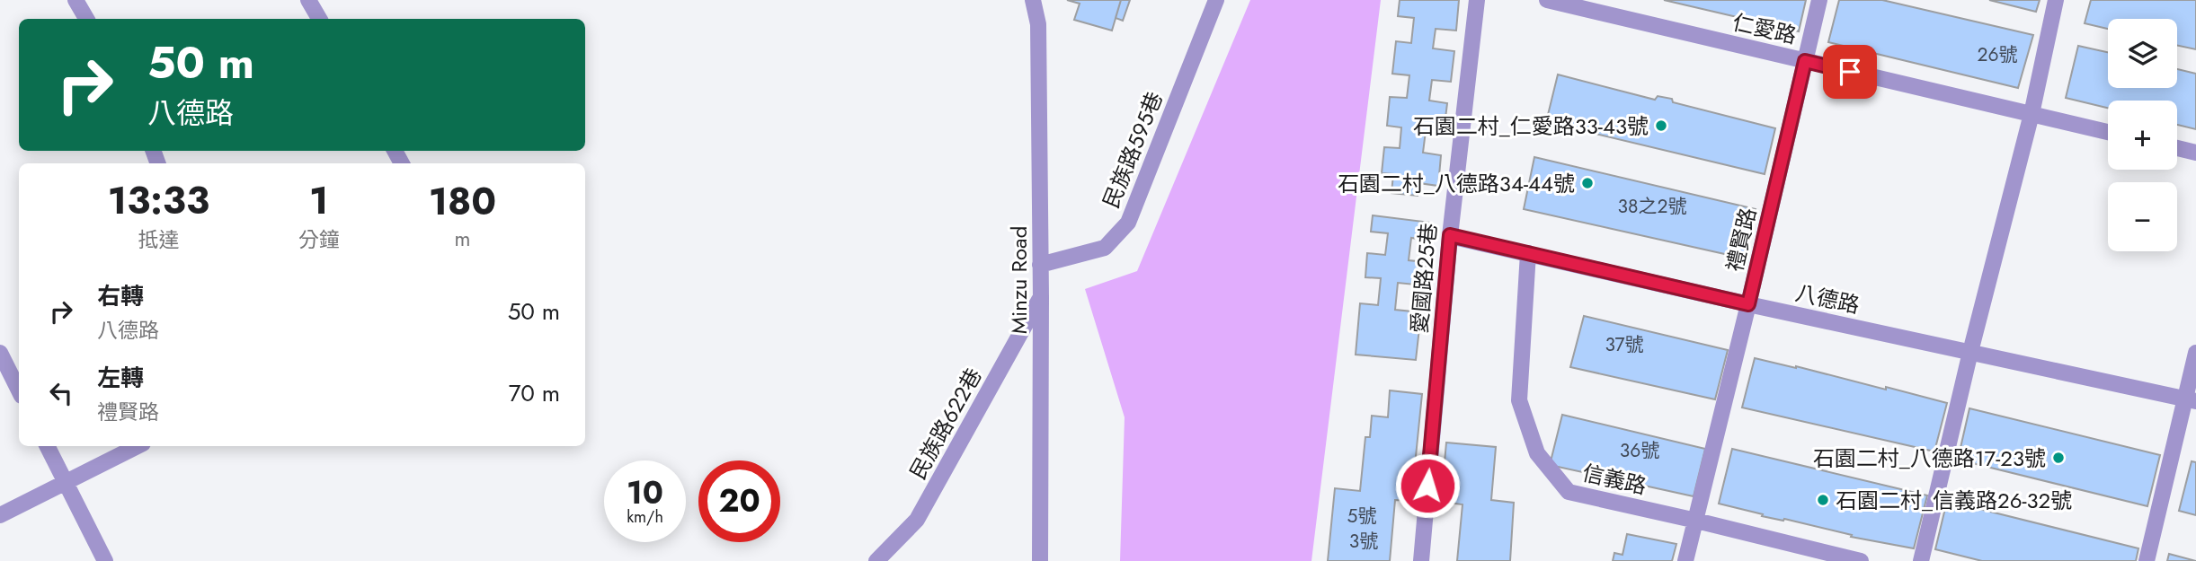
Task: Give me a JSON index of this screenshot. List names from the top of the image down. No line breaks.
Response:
{"streets":{"street":["仁愛路","民族路595巷","禮賢路","愛國路25巷","Minzu Road","八德路","民族路622巷","信義路"]},"crossings":[["仁愛路","禮賢路"],["民族路595巷","Minzu Road"],["禮賢路","八德路"],["禮賢路","信義路"],["愛國路25巷","八德路"],["Minzu Road","民族路622巷"],["八德路","信義路"]],"places":["石園二村_仁愛路33-43號","石園二村_八德路34-44號","石園二村_八德路17-23號","石園二村_信義路26-32號"],"house_numbers":["26號","38之2號","37號","36號","5號","3號"],"page":{"map_buttons":["+","−"],"turn":["50 m","八德路"],"eta":["13:33","抵達","1","分鐘","180","m"],"list":[{"name":"右轉","note":"八德路","value":"50 m"},{"name":"左轉","note":"禮賢路","value":"70 m"}],"speed":"10 km/h","limit":"20"}}
